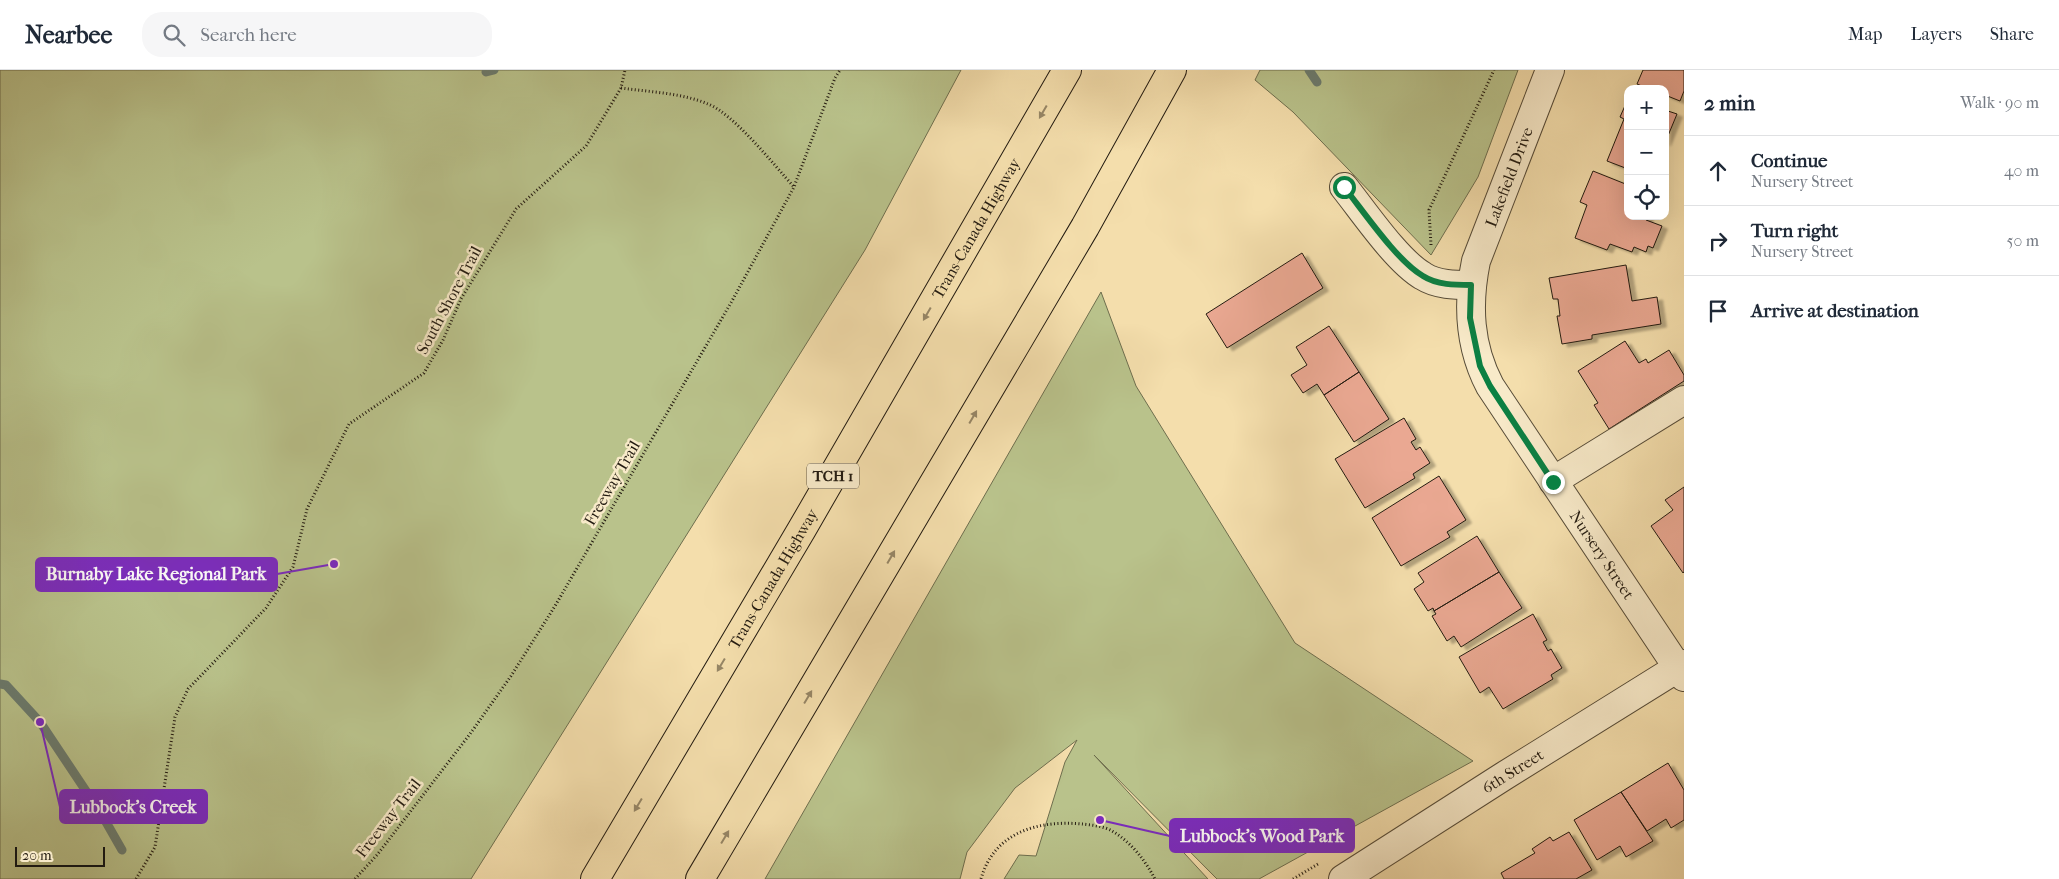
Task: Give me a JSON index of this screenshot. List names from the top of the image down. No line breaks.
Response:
{"streets":{"highway":["Trans-Canada Highway","TCH 1"],"street":["Lakefield Drive","Nursery Street","6th Street"],"path":["South Shore Trail","Freeway Trail"]},"crossings":[["Lakefield Drive","Nursery Street"],["Nursery Street","6th Street"]],"places":["Burnaby Lake Regional Park","Lubbock's Creek","Lubbock's Wood Park"],"scale_bar":"20 m","page":{"header":"Nearbee","search":"Search here","nav":["Map","Layers","Share"],"heading":["2 min","Walk · 90 m"],"map_buttons":["+","−"],"list":[["Continue","Nursery Street","40 m"],["Turn right","Nursery Street","50 m"],"Arrive at destination"],"scale":"20 m"}}
